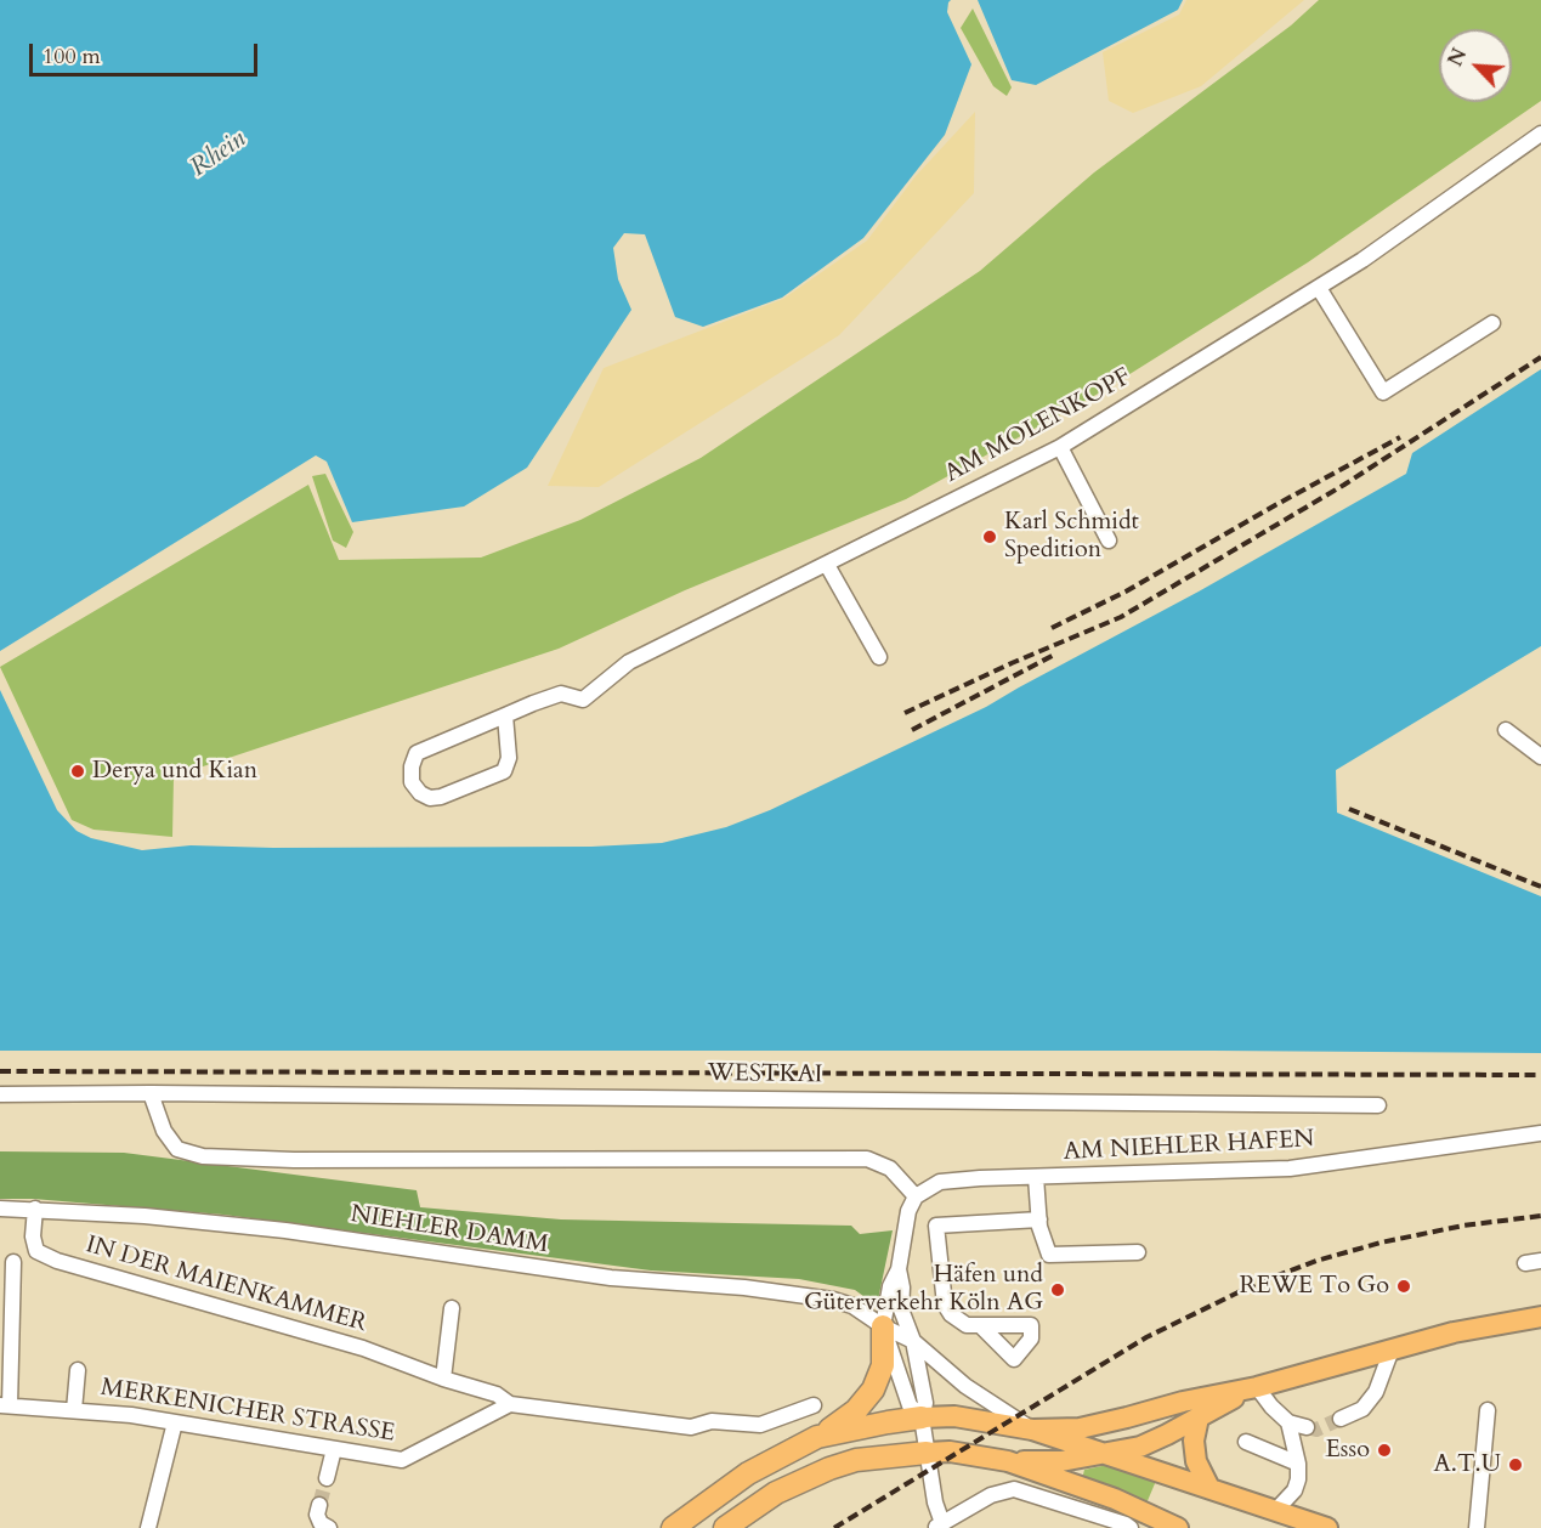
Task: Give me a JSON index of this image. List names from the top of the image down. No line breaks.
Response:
{"streets":{"street":["AM MOLENKOPF","WESTKAI","AM NIEHLER HAFEN","NIEHLER DAMM","IN DER MAIENKAMMER","MERKENICHER STRASSE"]},"crossings":[["NIEHLER DAMM","IN DER MAIENKAMMER"],["IN DER MAIENKAMMER","MERKENICHER STRASSE"]],"water":["Rhein"],"places":["Karl Schmidt Spedition","Derya und Kian","REWE To Go","Häfen und Güterverkehr Köln AG","Esso","A.T.U"],"scale_bar":"100 m","north":"top left"}
